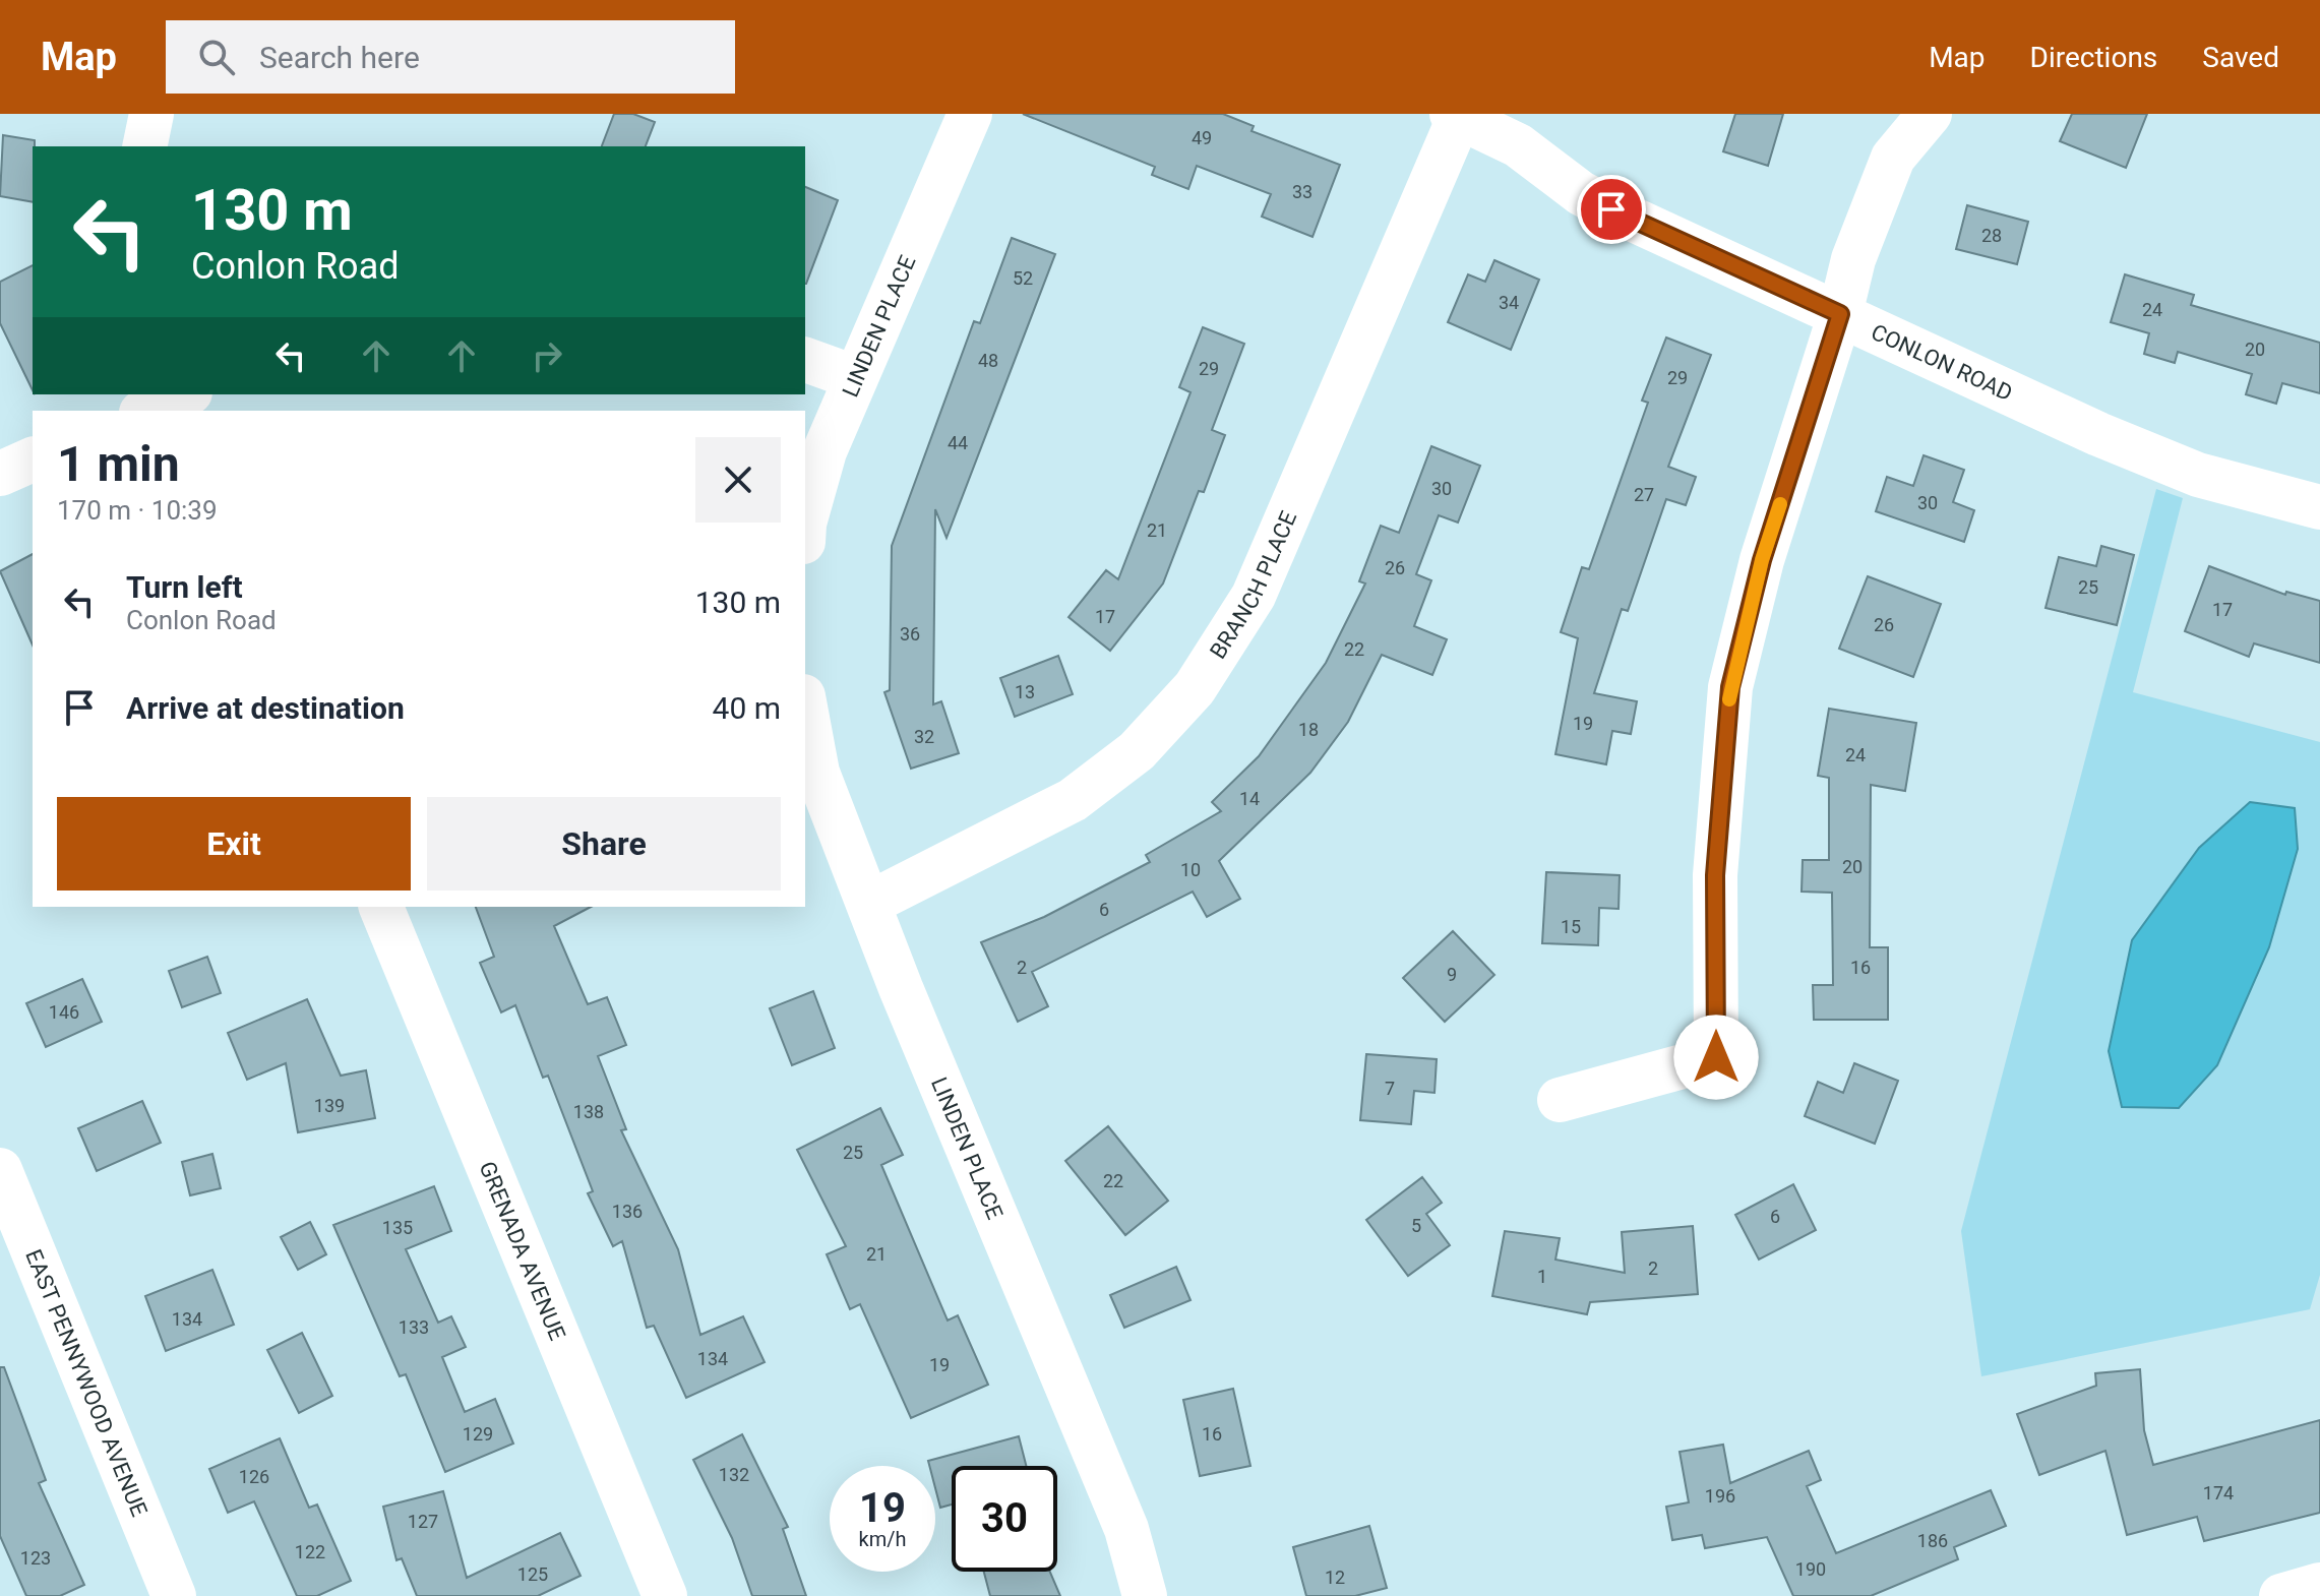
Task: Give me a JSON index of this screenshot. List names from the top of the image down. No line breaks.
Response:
{"streets":{"street":["LINDEN PLACE","CONLON ROAD","BRANCH PLACE","GRENADA AVENUE","EAST PENNYWOOD AVENUE"]},"crossings":[["LINDEN PLACE","BRANCH PLACE"],["CONLON ROAD","BRANCH PLACE"]],"house_numbers":["49","33","28","52","34","24","20","48","29","29","44","30","27","30","21","26","25","17","17","26","36","22","13","19","18","32","24","14","20","10","6","15","2","16","9","146","7","139","138","25","22","136","6","5","135","21","2","1","134","133","134","19","129","16","132","126","174","196","127","186","122","123","190","125","12"],"page":{"header":"Map","search":"Search here","nav":["Map","Directions","Saved"],"turn":["130 m","Conlon Road"],"heading":["1 min","170 m · 10:39"],"list":[{"name":"Turn left","note":"Conlon Road","value":"130 m"},{"name":"Arrive at destination","value":"40 m"}],"buttons":["Exit","Share"],"speed":"19 km/h","limit":"30"}}
